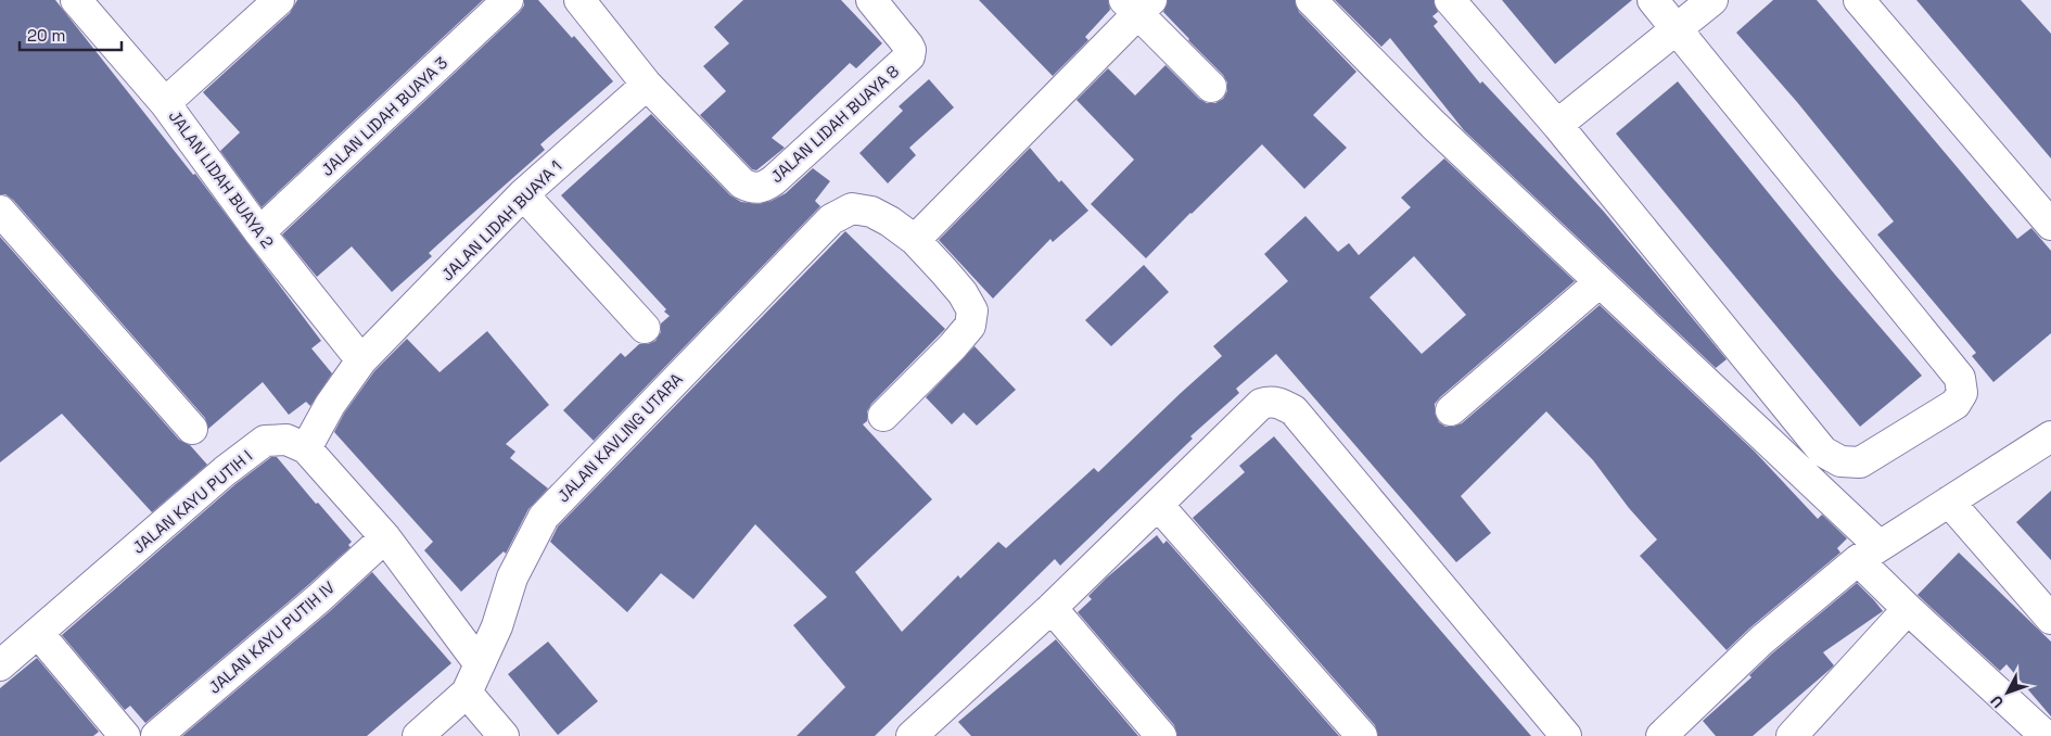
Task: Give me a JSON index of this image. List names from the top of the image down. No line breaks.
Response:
{"streets":{"street":["JALAN LIDAH BUAYA 3","JALAN LIDAH BUAYA 8","JALAN LIDAH BUAYA 2","JALAN LIDAH BUAYA 1","JALAN KAVLING UTARA","JALAN KAYU PUTIH I","JALAN KAYU PUTIH IV"]},"crossings":[["JALAN LIDAH BUAYA 3","JALAN LIDAH BUAYA 2"],["JALAN LIDAH BUAYA 8","JALAN LIDAH BUAYA 1"],["JALAN LIDAH BUAYA 2","JALAN LIDAH BUAYA 1"],["JALAN LIDAH BUAYA 1","JALAN KAYU PUTIH I"],["JALAN KAVLING UTARA","JALAN KAYU PUTIH I"],["JALAN KAYU PUTIH I","JALAN KAYU PUTIH IV"]],"scale_bar":"20 m","north":"bottom left"}
